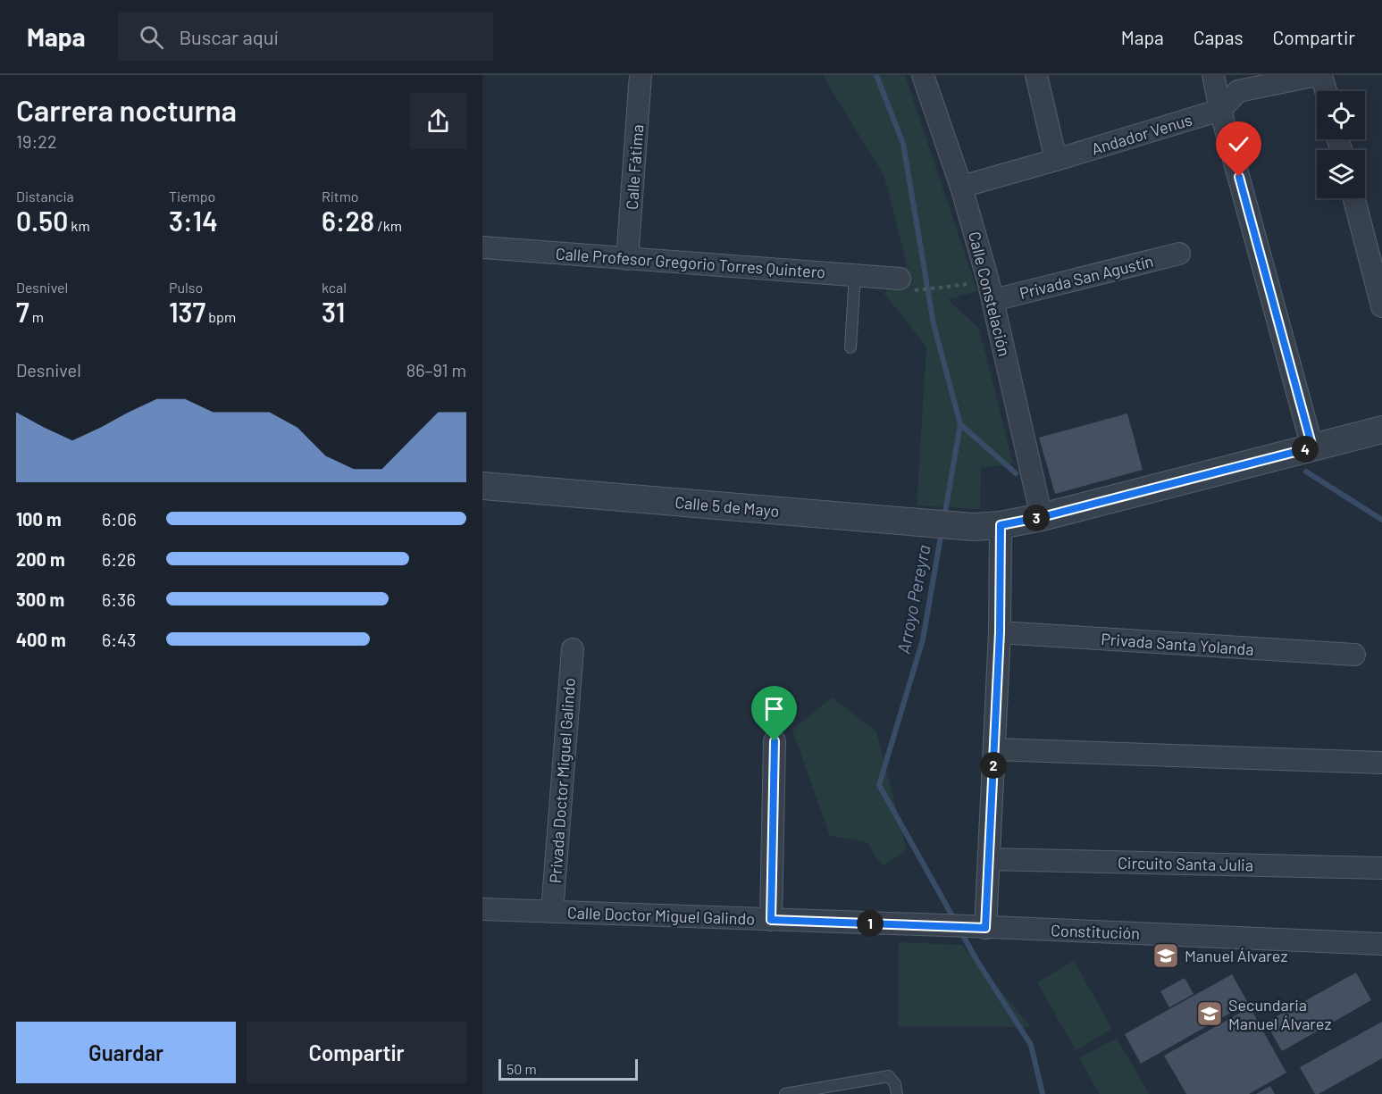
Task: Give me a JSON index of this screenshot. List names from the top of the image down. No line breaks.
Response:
{"streets":{"street":["Andador Venus","Calle Fátima","Calle Profesor Gregorio Torres Quintero","Privada San Agustín","Calle Constelación","Calle 5 de Mayo","Privada Santa Yolanda","Privada Doctor Miguel Galindo","Circuito Santa Julia","Calle Doctor Miguel Galindo","Constitución"]},"crossings":[["Andador Venus","Calle Constelación"],["Calle Fátima","Calle Profesor Gregorio Torres Quintero"],["Privada San Agustín","Calle Constelación"],["Calle Constelación","Calle 5 de Mayo"],["Privada Doctor Miguel Galindo","Calle Doctor Miguel Galindo"],["Calle Doctor Miguel Galindo","Constitución"]],"water":["Arroyo Pereyra"],"places":{"school or university":["Manuel Álvarez","Secundaria Manuel Álvarez"]},"scale_bar":"50 m","page":{"header":"Mapa","search":"Buscar aquí","nav":["Mapa","Capas","Compartir"],"heading":["Carrera nocturna","19:22"],"stats":[["Distancia","0.50 km"],["Tiempo","3:14"],["Ritmo","6:28 /km"],["Desnivel","7 m"],["Pulso","137 bpm"],["kcal","31"]],"chart":["Desnivel","86–91 m"],"pins":["4","3","2","1"],"list":[{"name":"100 m","note":"6:06"},{"name":"200 m","note":"6:26"},{"name":"300 m","note":"6:36"},{"name":"400 m","note":"6:43"}],"buttons":["Guardar","Compartir"],"scale":"50 m"}}
